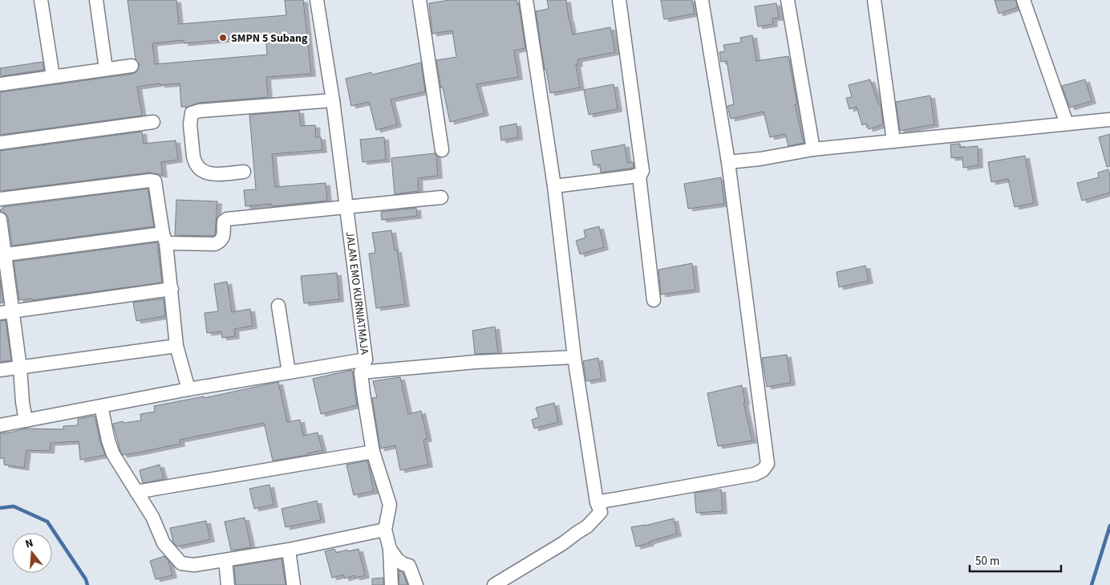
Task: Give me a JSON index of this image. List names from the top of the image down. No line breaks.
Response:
{"streets":{"street":["JALAN EMO KURNIATMAJA"]},"places":["SMPN 5 Subang"],"scale_bar":"50 m","north":"top"}
